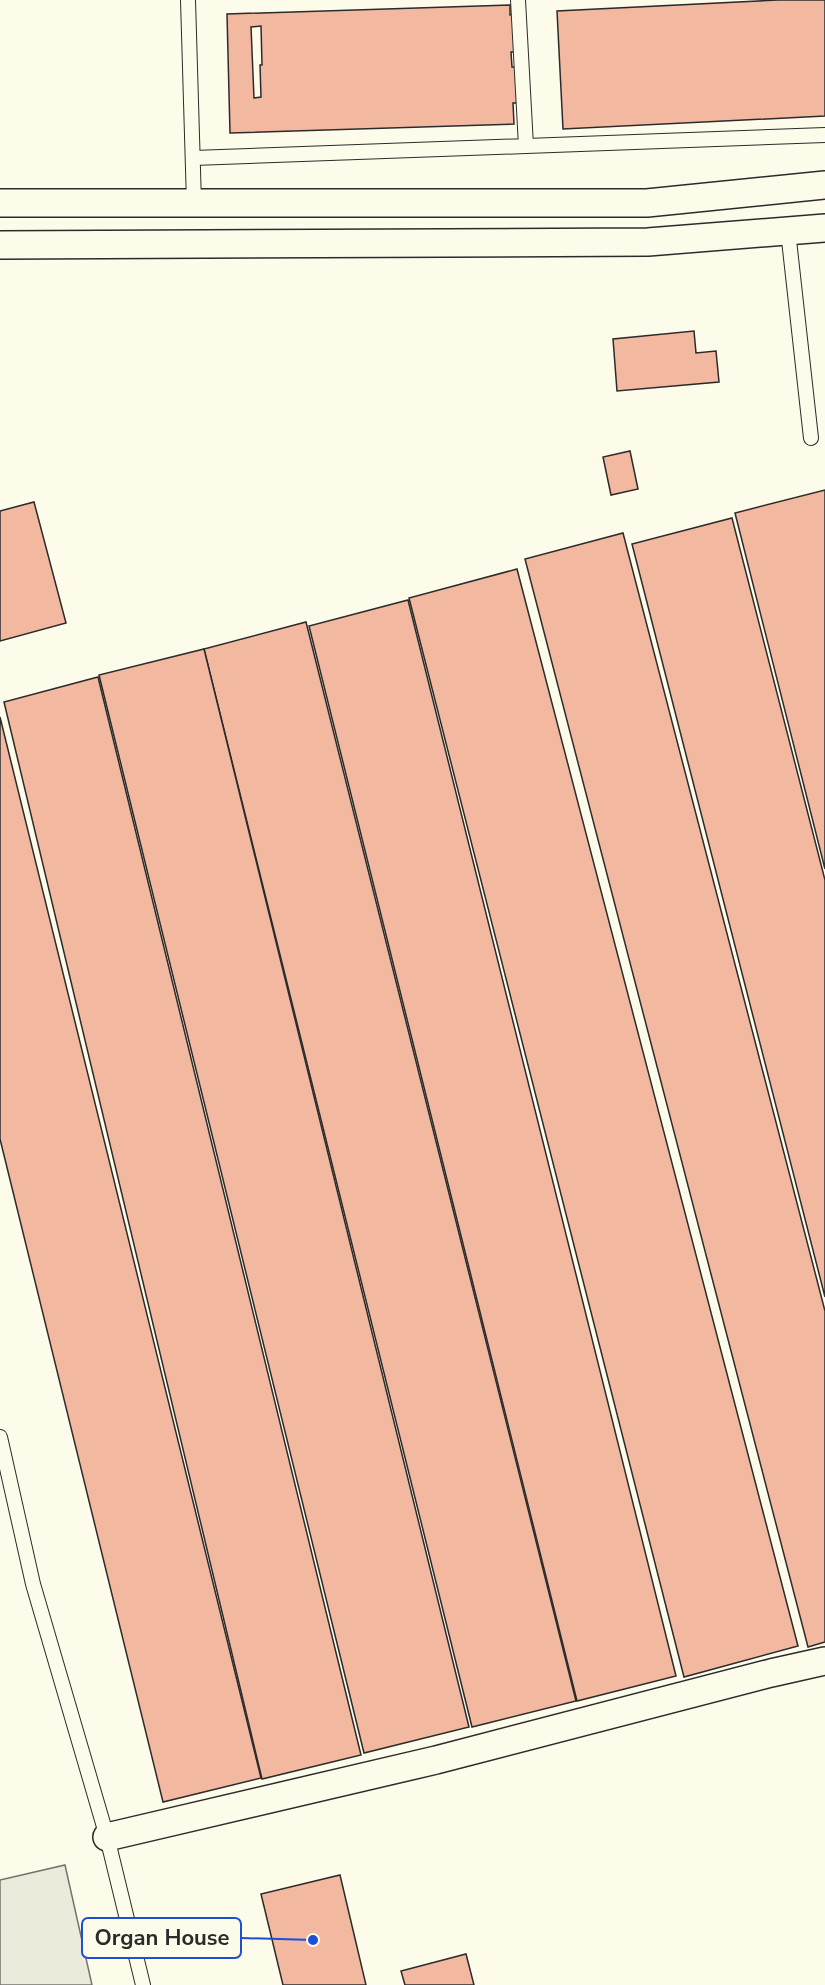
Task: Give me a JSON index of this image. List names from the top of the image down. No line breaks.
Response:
{"places":["Organ House"]}
